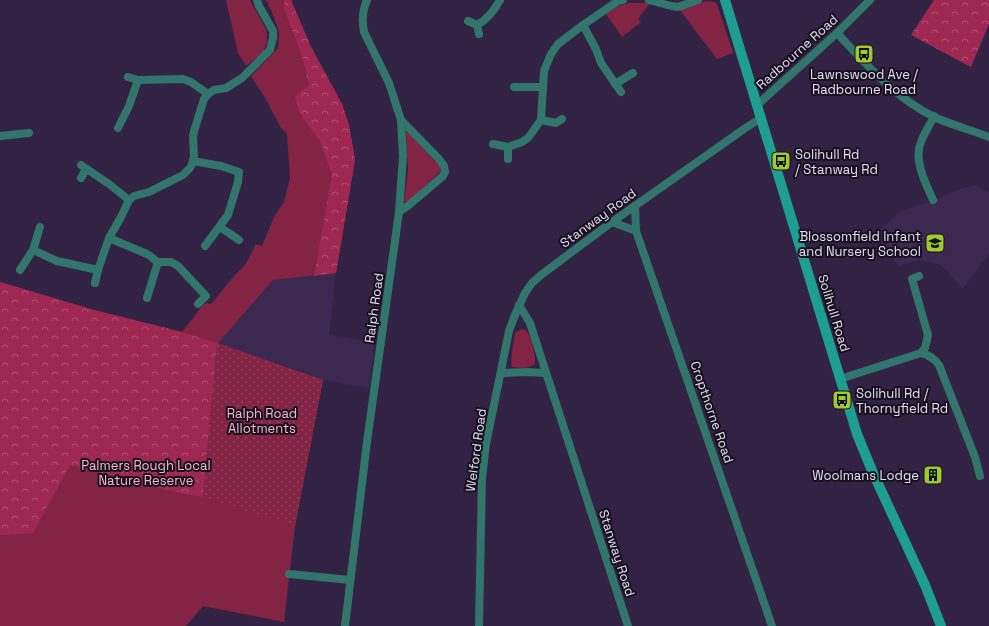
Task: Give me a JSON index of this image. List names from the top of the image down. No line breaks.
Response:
{"streets":{"street":["Radbourne Road","Stanway Road","Ralph Road","Solihull Road","Cropthorne Road","Welford Road"]},"crossings":[["Radbourne Road","Solihull Road"],["Stanway Road","Solihull Road"],["Stanway Road","Cropthorne Road"],["Stanway Road","Welford Road"]],"parks":["Ralph Road Allotments","Palmers Rough Local Nature Reserve"],"places":{"bus stop":["Lawnswood Ave / Radbourne Road","Solihull Rd / Stanway Rd","Solihull Rd / Thornyfield Rd"],"school or university":["Blossomfield Infant and Nursery School"],"building":["Woolmans Lodge"]}}
